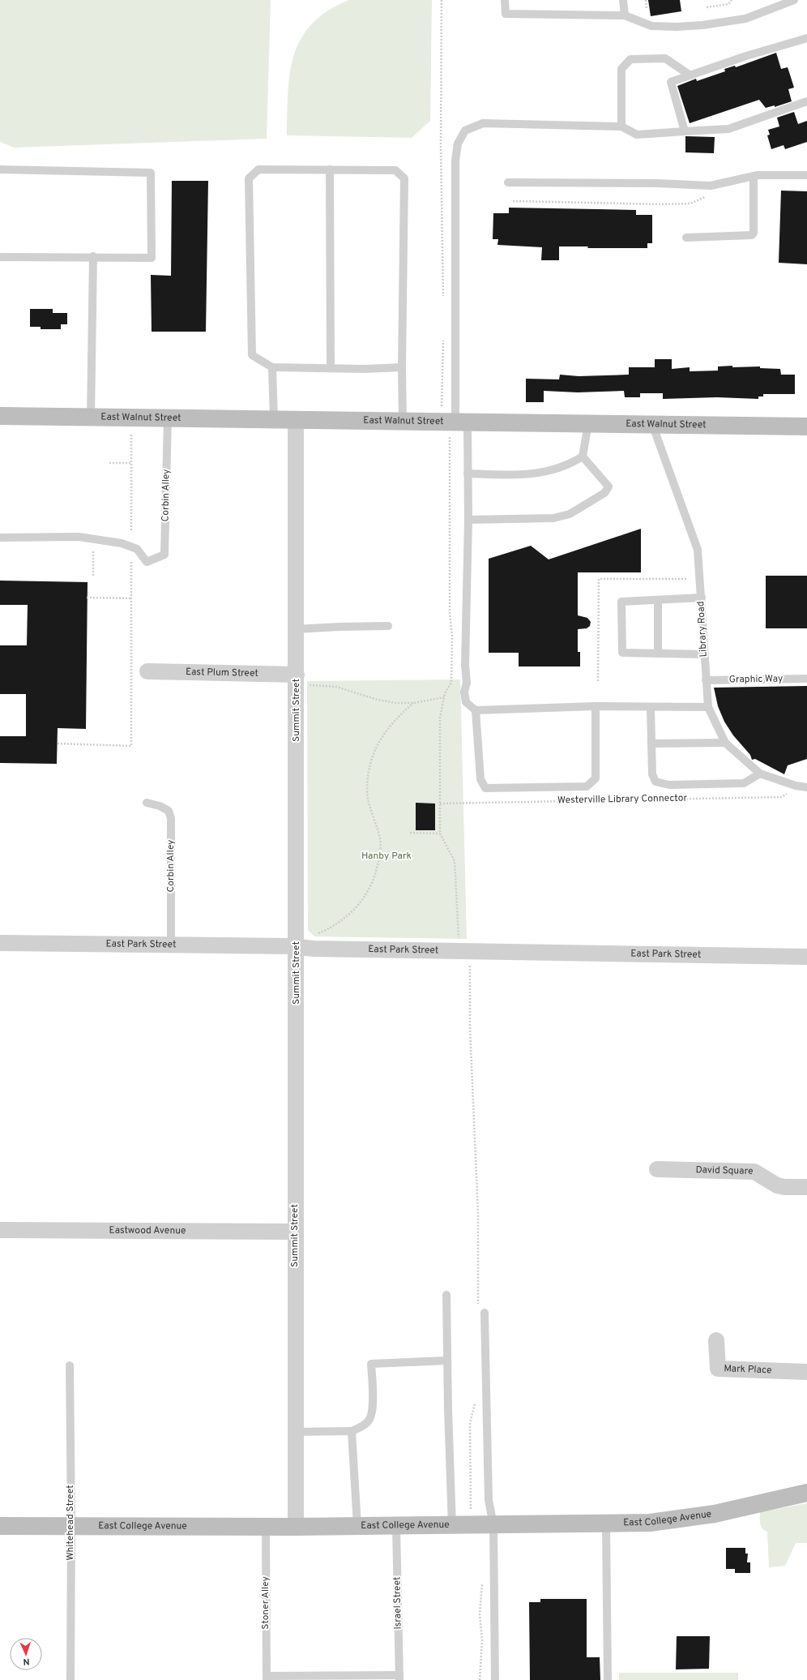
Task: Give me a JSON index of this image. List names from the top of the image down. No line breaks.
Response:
{"streets":{"street":["East Walnut Street","East Plum Street","Summit Street","East Park Street","David Square","Eastwood Avenue","Mark Place","East College Avenue"],"lane":["Corbin Alley","Library Road","Graphic Way","Whitehead Street","Stoner Alley","Israel Street"],"path":["Westerville Library Connector"]},"crossings":[["East Walnut Street","Corbin Alley"],["East Walnut Street","Library Road"],["East Walnut Street","Summit Street"],["Corbin Alley","East Park Street"],["Library Road","Graphic Way"],["Library Road","Westerville Library Connector"],["East Plum Street","Summit Street"],["Summit Street","East Park Street"],["Summit Street","Eastwood Avenue"],["Summit Street","East College Avenue"],["East College Avenue","Whitehead Street"],["East College Avenue","Stoner Alley"],["East College Avenue","Israel Street"]],"parks":["Hanby Park"],"north":"bottom"}
